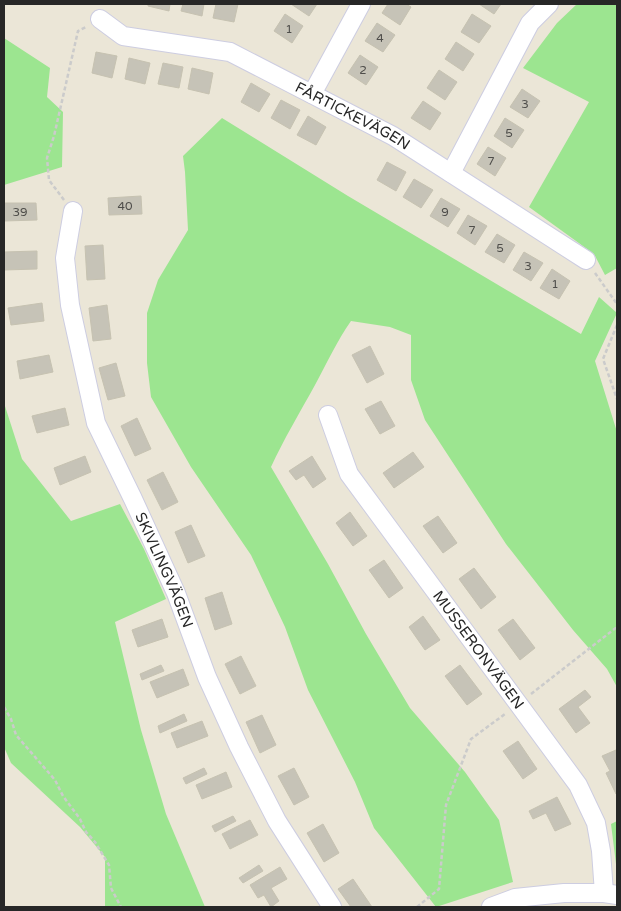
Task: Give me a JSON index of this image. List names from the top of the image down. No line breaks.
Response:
{"streets":{"street":["FÅRTICKEVÄGEN","SKIVLINGVÄGEN","MUSSERONVÄGEN"]},"house_numbers":["1","4","2","3","5","7","40","39","9","7","5","3","1"]}
